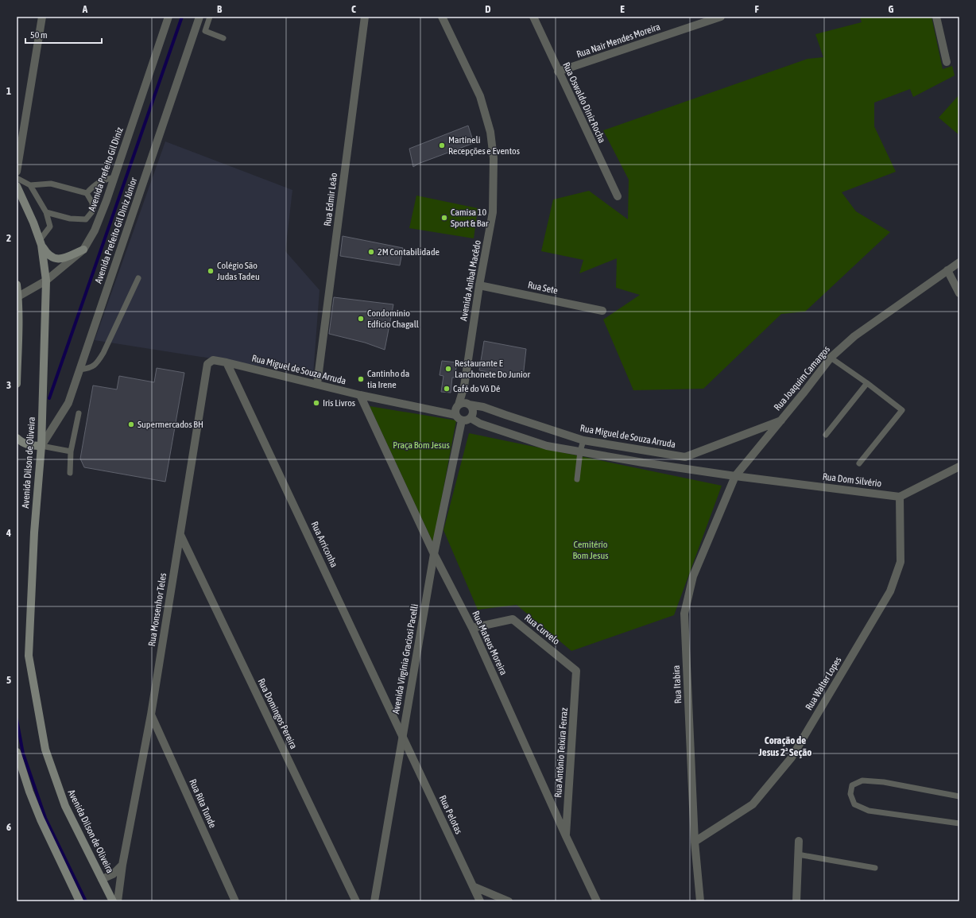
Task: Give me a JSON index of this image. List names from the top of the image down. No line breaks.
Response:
{"streets":{"main road":["Avenida Dilson de Oliveira"],"street":["Rua Nair Mendes Moreira","Rua Oswaldo Diniz Rocha","Avenida Prefeito Gil Diniz","Rua Edmir Leão","Avenida Prefeito Gil Diniz Júnior","Avenida Aníbal Macêdo","Rua Sete","Rua Miguel de Souza Arruda","Rua Joaquim Camargos","Rua Dom Silvério","Rua Arriconha","Rua Monsenhor Teles","Rua Curvelo","Rua Mateus Moreira","Avenida Virgínia Graciosi Pacelli","Rua Walter Lopes","Rua Itabira","Rua Domingos Pereira","Rua Antônio Teixira Ferraz","Rua Rita Tunde","Rua Pelotas"]},"crossings":[["Rua Nair Mendes Moreira","Rua Oswaldo Diniz Rocha"],["Avenida Prefeito Gil Diniz","Avenida Dilson de Oliveira"],["Rua Edmir Leão","Rua Miguel de Souza Arruda"],["Avenida Prefeito Gil Diniz Júnior","Avenida Dilson de Oliveira"],["Avenida Aníbal Macêdo","Rua Sete"],["Avenida Aníbal Macêdo","Rua Miguel de Souza Arruda"],["Avenida Aníbal Macêdo","Avenida Virgínia Graciosi Pacelli"],["Rua Miguel de Souza Arruda","Rua Joaquim Camargos"],["Rua Miguel de Souza Arruda","Rua Arriconha"],["Rua Miguel de Souza Arruda","Rua Monsenhor Teles"],["Rua Miguel de Souza Arruda","Rua Mateus Moreira"],["Rua Miguel de Souza Arruda","Avenida Virgínia Graciosi Pacelli"],["Rua Joaquim Camargos","Rua Dom Silvério"],["Rua Joaquim Camargos","Rua Itabira"],["Rua Dom Silvério","Rua Walter Lopes"],["Rua Dom Silvério","Rua Itabira"],["Rua Arriconha","Avenida Virgínia Graciosi Pacelli"],["Rua Arriconha","Rua Pelotas"],["Rua Monsenhor Teles","Rua Domingos Pereira"],["Rua Monsenhor Teles","Rua Rita Tunde"],["Rua Curvelo","Rua Mateus Moreira"],["Rua Curvelo","Rua Antônio Teixira Ferraz"],["Rua Mateus Moreira","Avenida Virgínia Graciosi Pacelli"],["Rua Mateus Moreira","Rua Antônio Teixira Ferraz"],["Avenida Virgínia Graciosi Pacelli","Rua Pelotas"],["Rua Walter Lopes","Rua Itabira"]],"districts":["Coração de Jesus 2ª Seção"],"parks":["Praça Bom Jesus","Cemitério Bom Jesus"],"places":["Martineli Recepções e Eventos","Camisa 10 Sport & Bar","2M Contabilidade","Colégio São Judas Tadeu","Condomínio Edfício Chagall","Restaurante E Lanchonete Do Junior","Cantinho da tia Irene","Café do Vô Dé","Iris Livros","Supermercados BH"],"scale_bar":"50 m","grid":{"columns":["A","B","C","D","E","F","G"],"rows":["1","2","3","4","5","6"]}}
